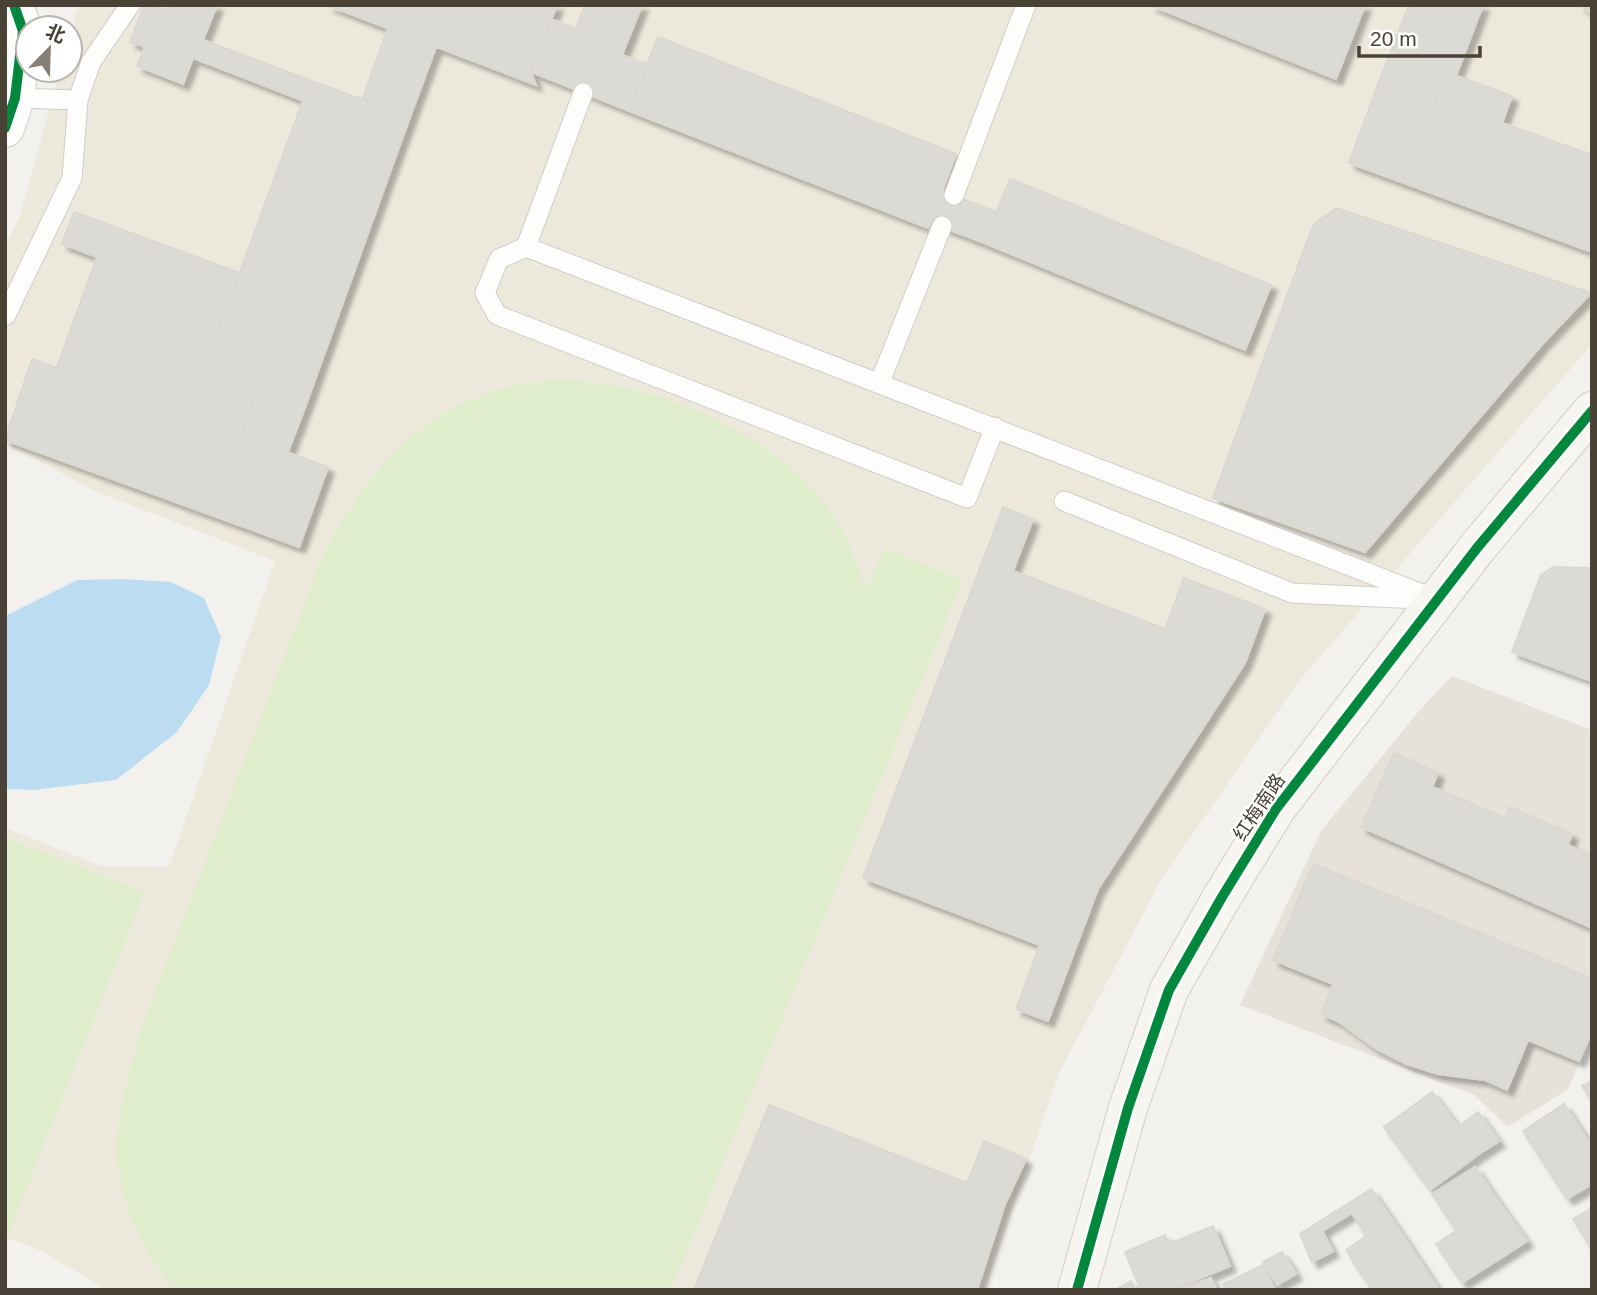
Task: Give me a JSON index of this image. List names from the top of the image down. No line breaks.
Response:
{"streets":{"street":["红梅南路"]},"scale_bar":"20 m","north":"top right"}
